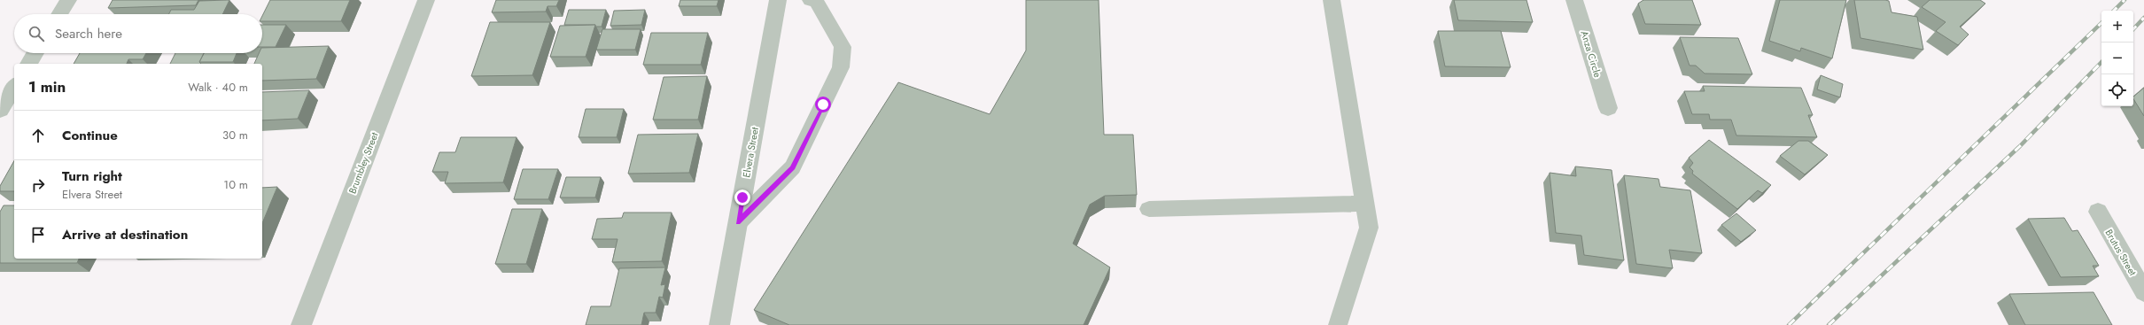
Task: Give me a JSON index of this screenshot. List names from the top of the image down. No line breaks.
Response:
{"streets":{"street":["Anza Circle","Elvera Street","Brumbley Street","Brutus Street"]},"page":{"map_buttons":["+","−"],"search":"Search here","heading":["1 min","Walk · 40 m"],"list":[["Continue","30 m"],["Turn right","Elvera Street","10 m"],"Arrive at destination"]}}
